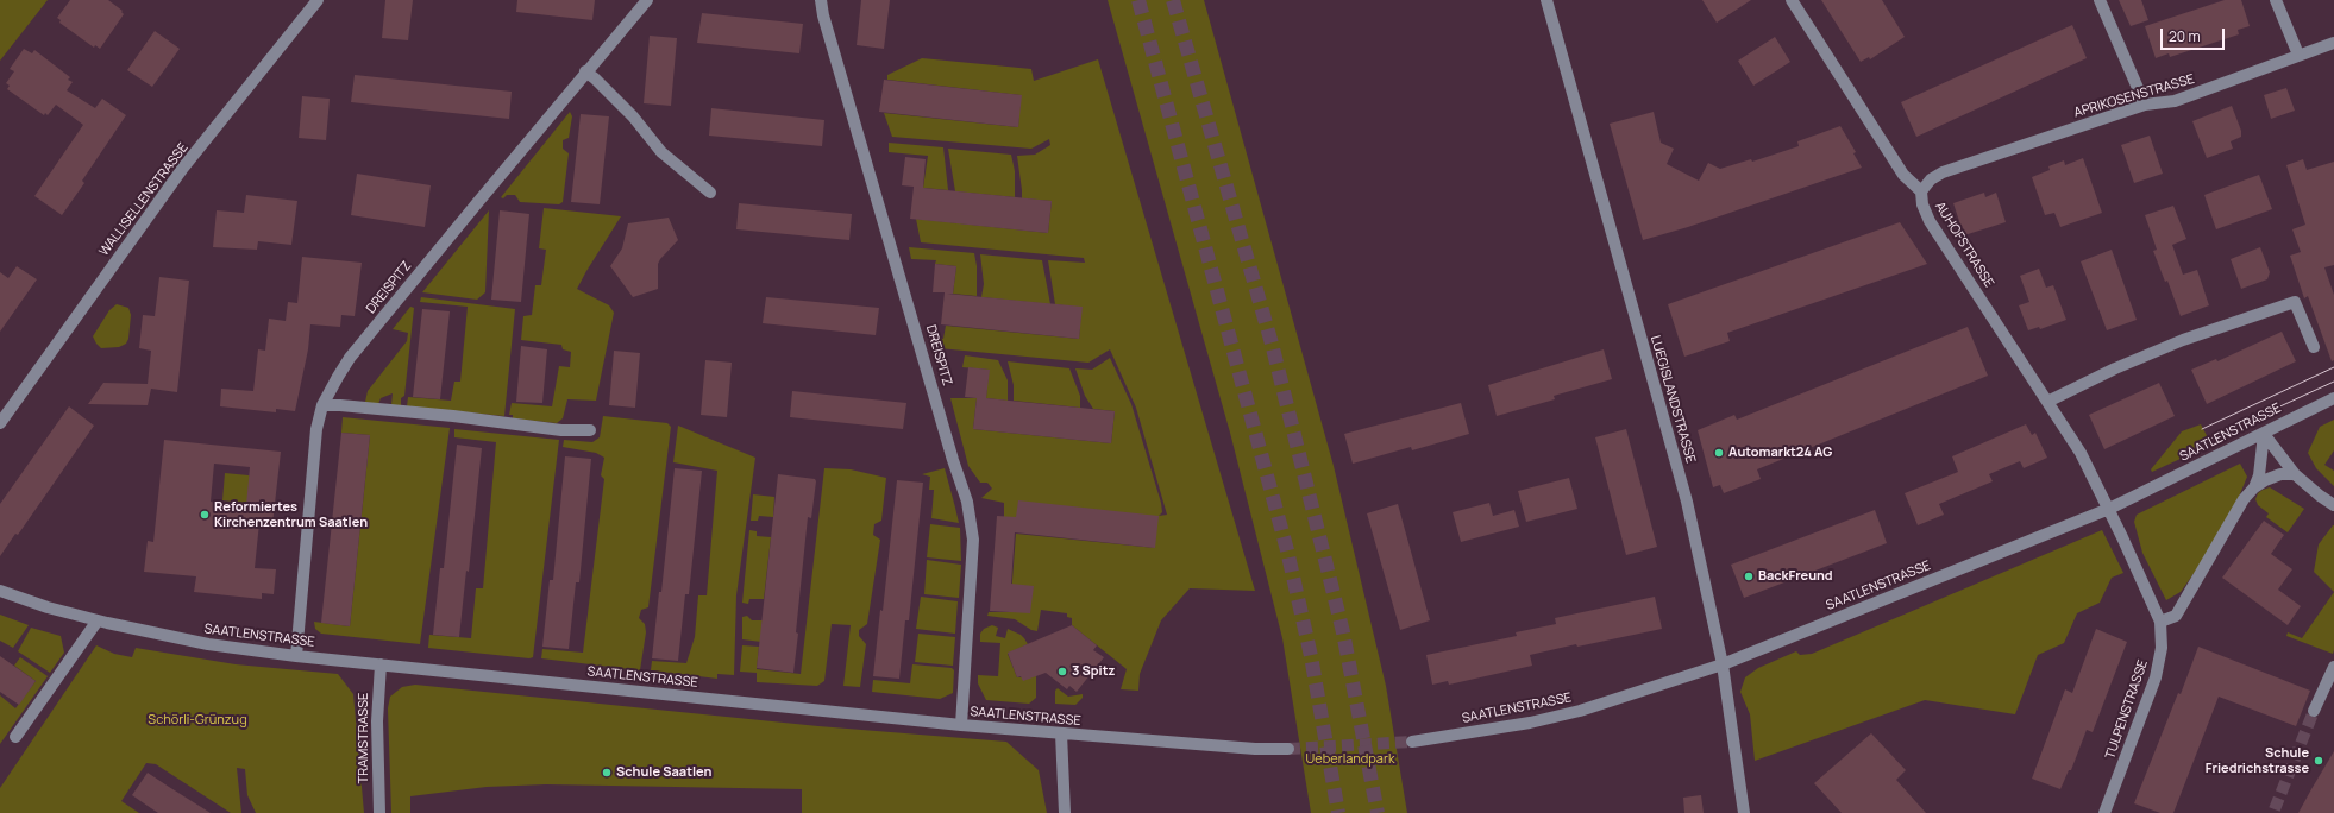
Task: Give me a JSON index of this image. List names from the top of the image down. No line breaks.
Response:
{"streets":{"street":["APRIKOSENSTRASSE","WALLISELLENSTRASSE","AUHOFSTRASSE","DREISPITZ","LUEGISLANDSTRASSE","SAATLENSTRASSE","TULPENSTRASSE","TRAMSTRASSE"]},"crossings":[["APRIKOSENSTRASSE","AUHOFSTRASSE"],["AUHOFSTRASSE","SAATLENSTRASSE"],["AUHOFSTRASSE","TULPENSTRASSE"],["DREISPITZ","SAATLENSTRASSE"],["LUEGISLANDSTRASSE","SAATLENSTRASSE"],["SAATLENSTRASSE","TULPENSTRASSE"],["SAATLENSTRASSE","TRAMSTRASSE"]],"parks":["Schörli-Grünzug","Ueberlandpark"],"places":["Automarkt24 AG","Reformiertes Kirchenzentrum Saatlen","BackFreund","3 Spitz","Schule Friedrichstrasse","Schule Saatlen"],"scale_bar":"20 m"}
